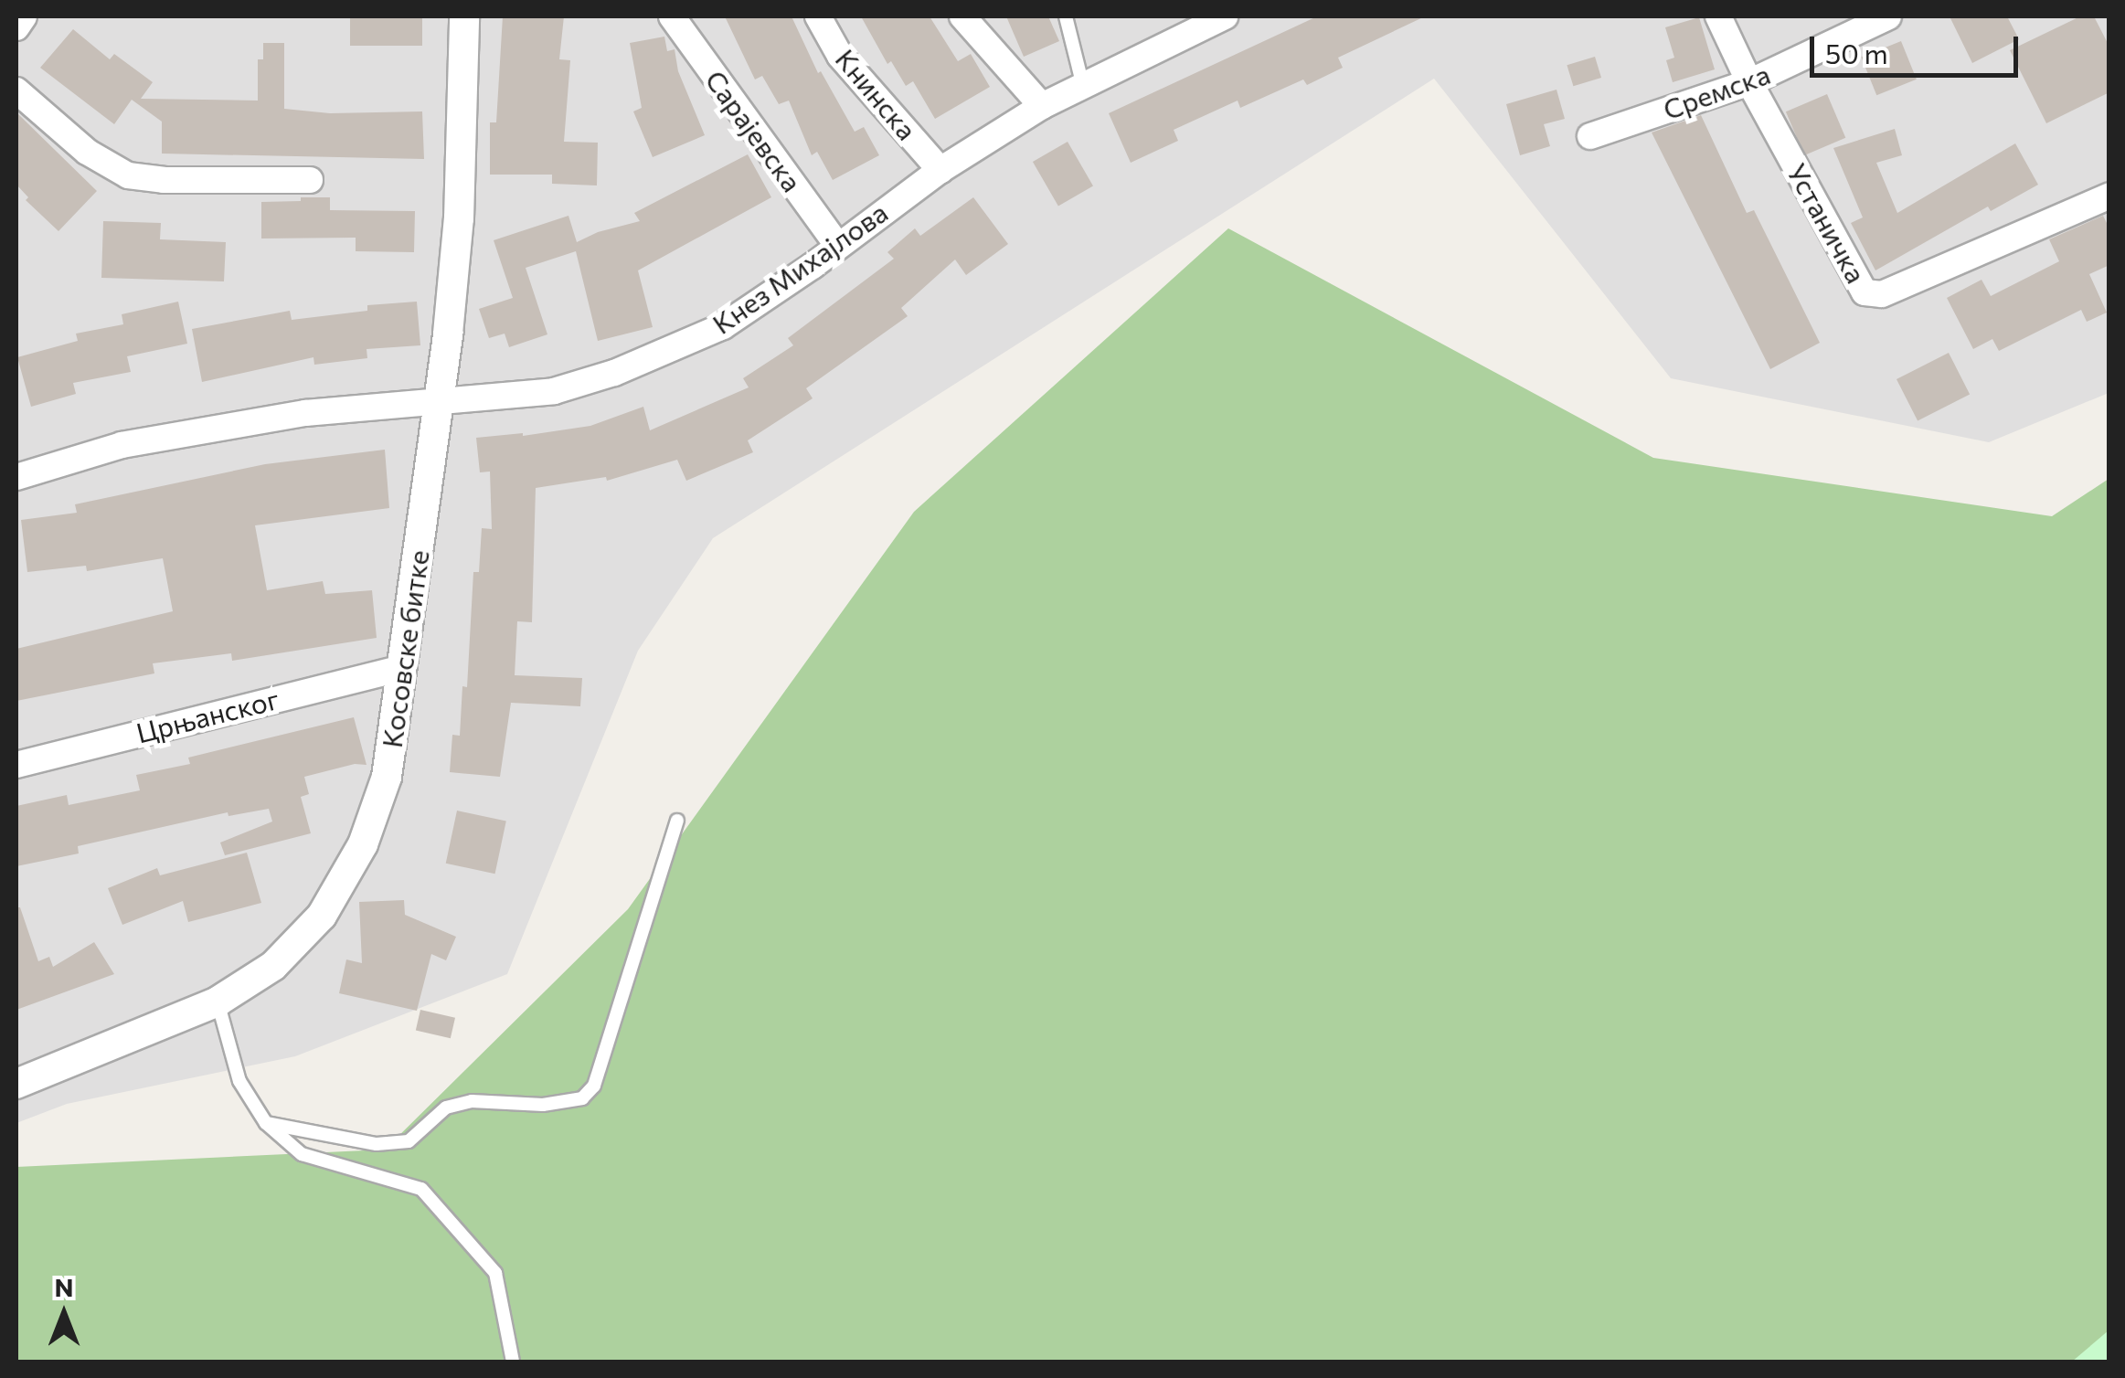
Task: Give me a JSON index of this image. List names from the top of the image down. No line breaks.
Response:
{"streets":{"street":["Сремска","Книнска","Сарајевска","Устаничка","Кнез Михајлова","Косовске битке","Црњанског"]},"crossings":[["Сремска","Устаничка"],["Книнска","Кнез Михајлова"],["Сарајевска","Кнез Михајлова"],["Кнез Михајлова","Косовске битке"],["Косовске битке","Црњанског"]],"scale_bar":"50 m","north":"top"}
